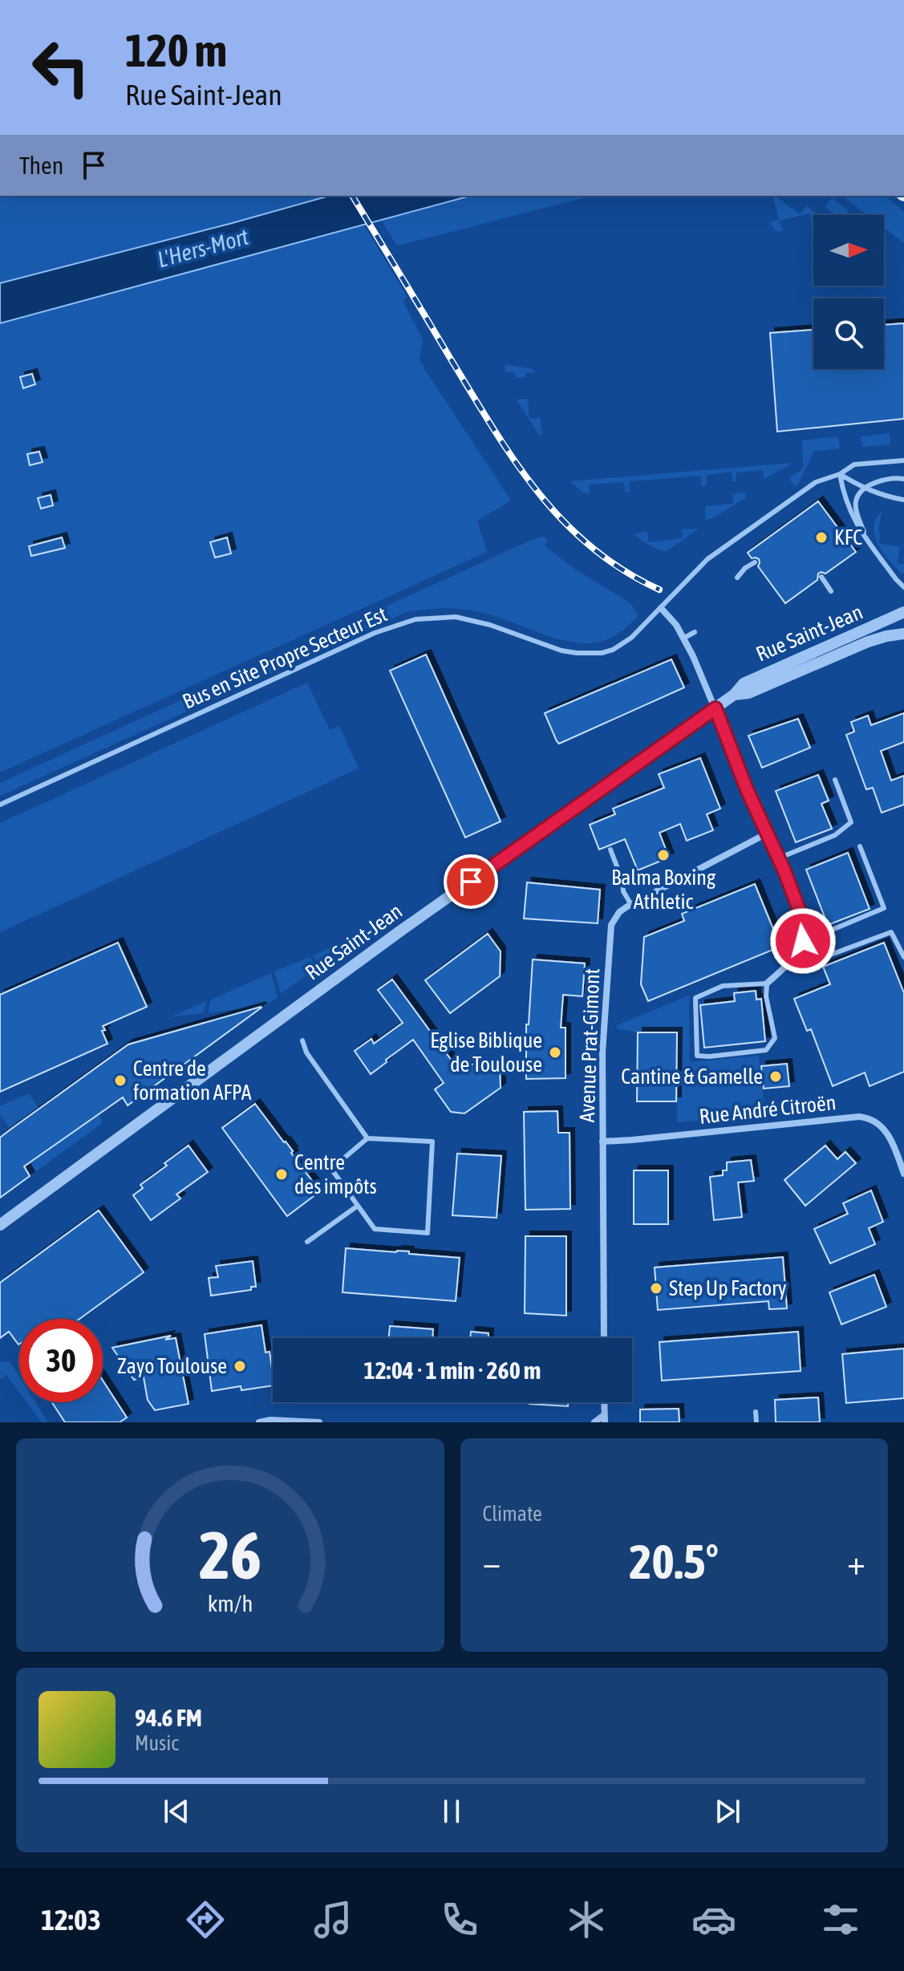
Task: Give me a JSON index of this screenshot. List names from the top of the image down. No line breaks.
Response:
{"streets":{"street":["Rue Saint-Jean","Avenue Prat-Gimont","Rue André Citroën"],"lane":["Bus en Site Propre Secteur Est"]},"crossings":[["Avenue Prat-Gimont","Rue André Citroën"]],"water":["L'Hers-Mort"],"places":["KFC","Balma Boxing Athletic","Eglise Biblique de Toulouse","Cantine & Gamelle","Centre de formation AFPA","Centre des impôts","Step Up Factory","Zayo Toulouse"],"north":"right","page":{"turn":["120 m","Rue Saint-Jean"],"then":"Then","limit":"30","trip":"12:04 · 1 min · 260 m","tile":"Climate","heat":["−","20.5°","+"],"song":["94.6 FM","Music"],"tabs":"12:03","gauge":["26","km/h"]}}
